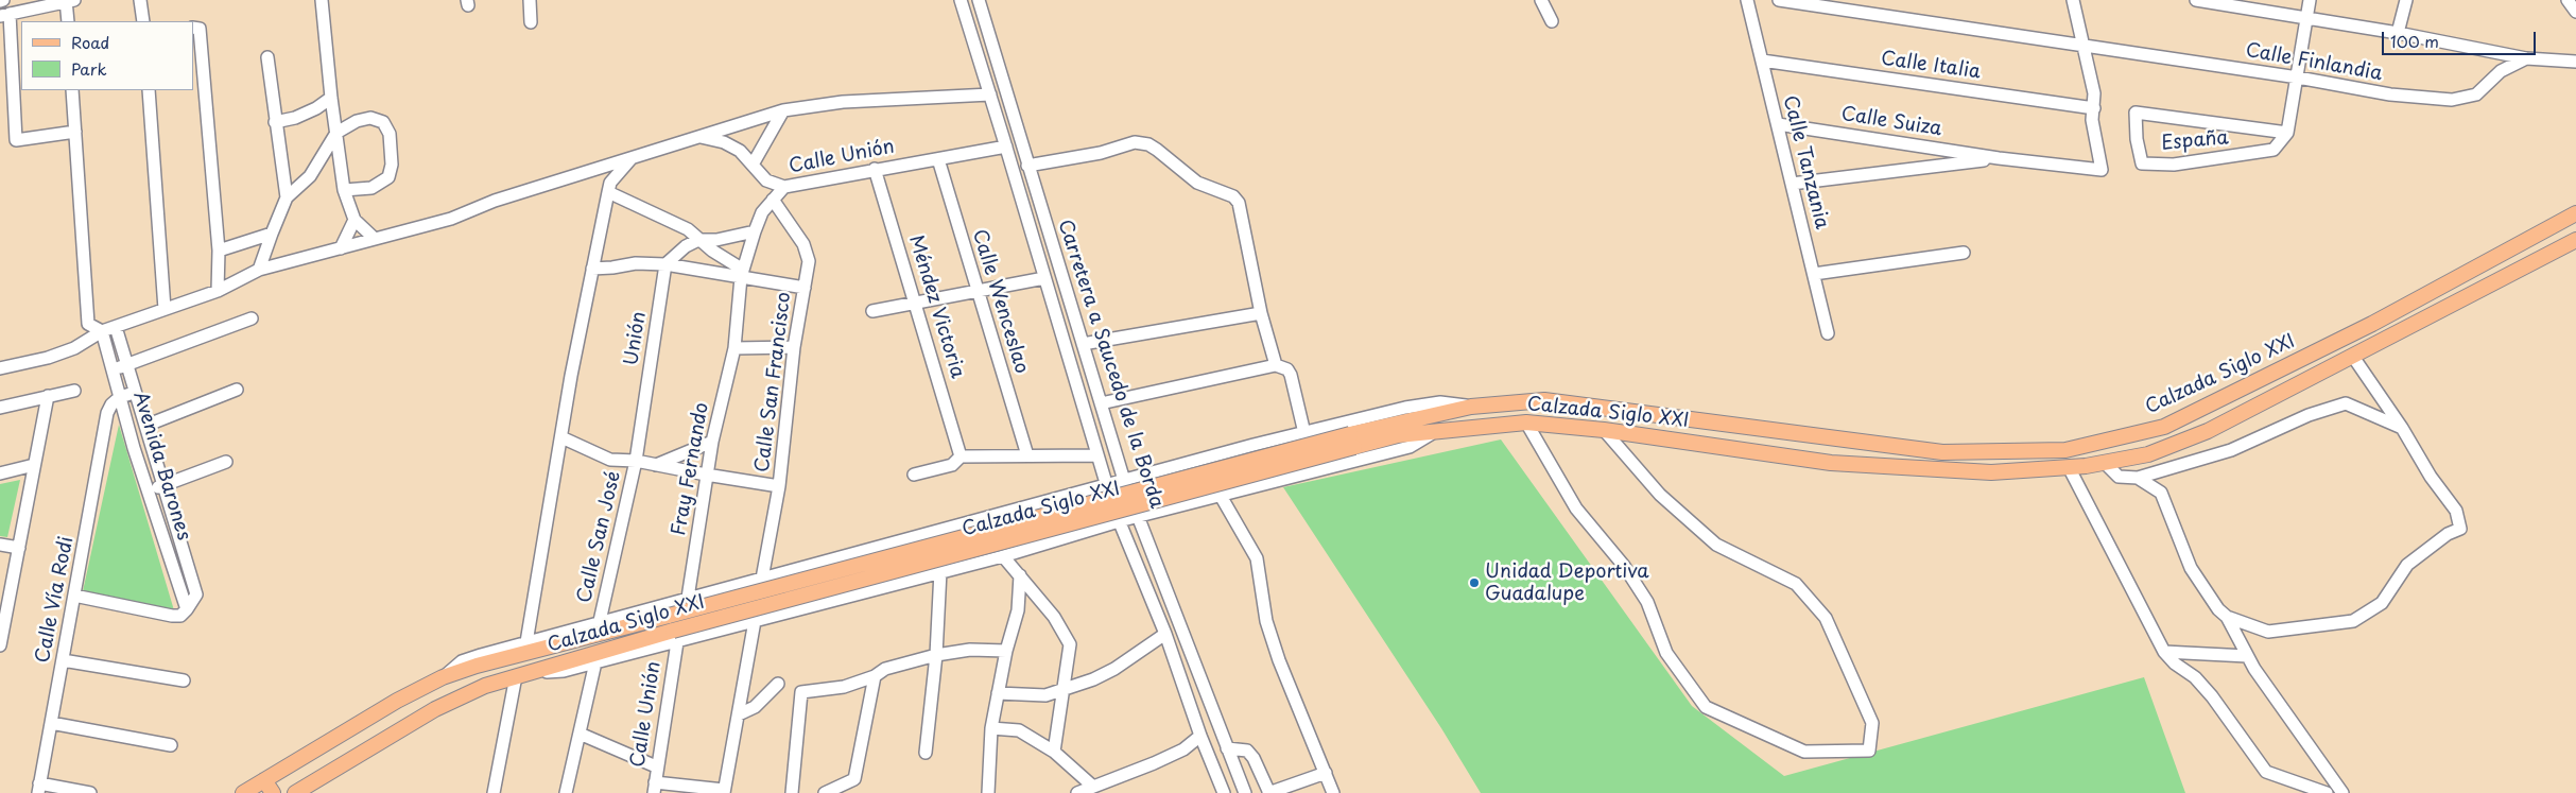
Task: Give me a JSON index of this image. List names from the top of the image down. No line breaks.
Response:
{"streets":{"main road":["Calzada Siglo XXI"],"street":["Calle Finlandia","Calle Italia","Calle Suiza","España","Calle Unión","Calle Tanzania","Calle Wenceslao","Méndez Victoria","Unión","Carretera a Saucedo de la Borda","Calle San Francisco","Avenida Barones","Fray Fernando","Calle San José","Calle Vía Rodi"]},"crossings":[["Calle Italia","Calle Suiza"],["Calle Italia","Calle Tanzania"],["Calle Suiza","Calle Tanzania"],["Calle Unión","Calle Wenceslao"],["Calle Unión","Méndez Victoria"],["Calle Unión","Carretera a Saucedo de la Borda"],["Calle Unión","Calzada Siglo XXI"],["Calle Unión","Fray Fernando"],["Unión","Calle San José"],["Carretera a Saucedo de la Borda","Calzada Siglo XXI"],["Calzada Siglo XXI","Calle San Francisco"],["Calzada Siglo XXI","Fray Fernando"],["Calzada Siglo XXI","Calle San José"],["Calle San Francisco","Fray Fernando"],["Avenida Barones","Calle Vía Rodi"]],"places":["Unidad Deportiva Guadalupe"],"legend":["Road","Park"],"scale_bar":"100 m"}
